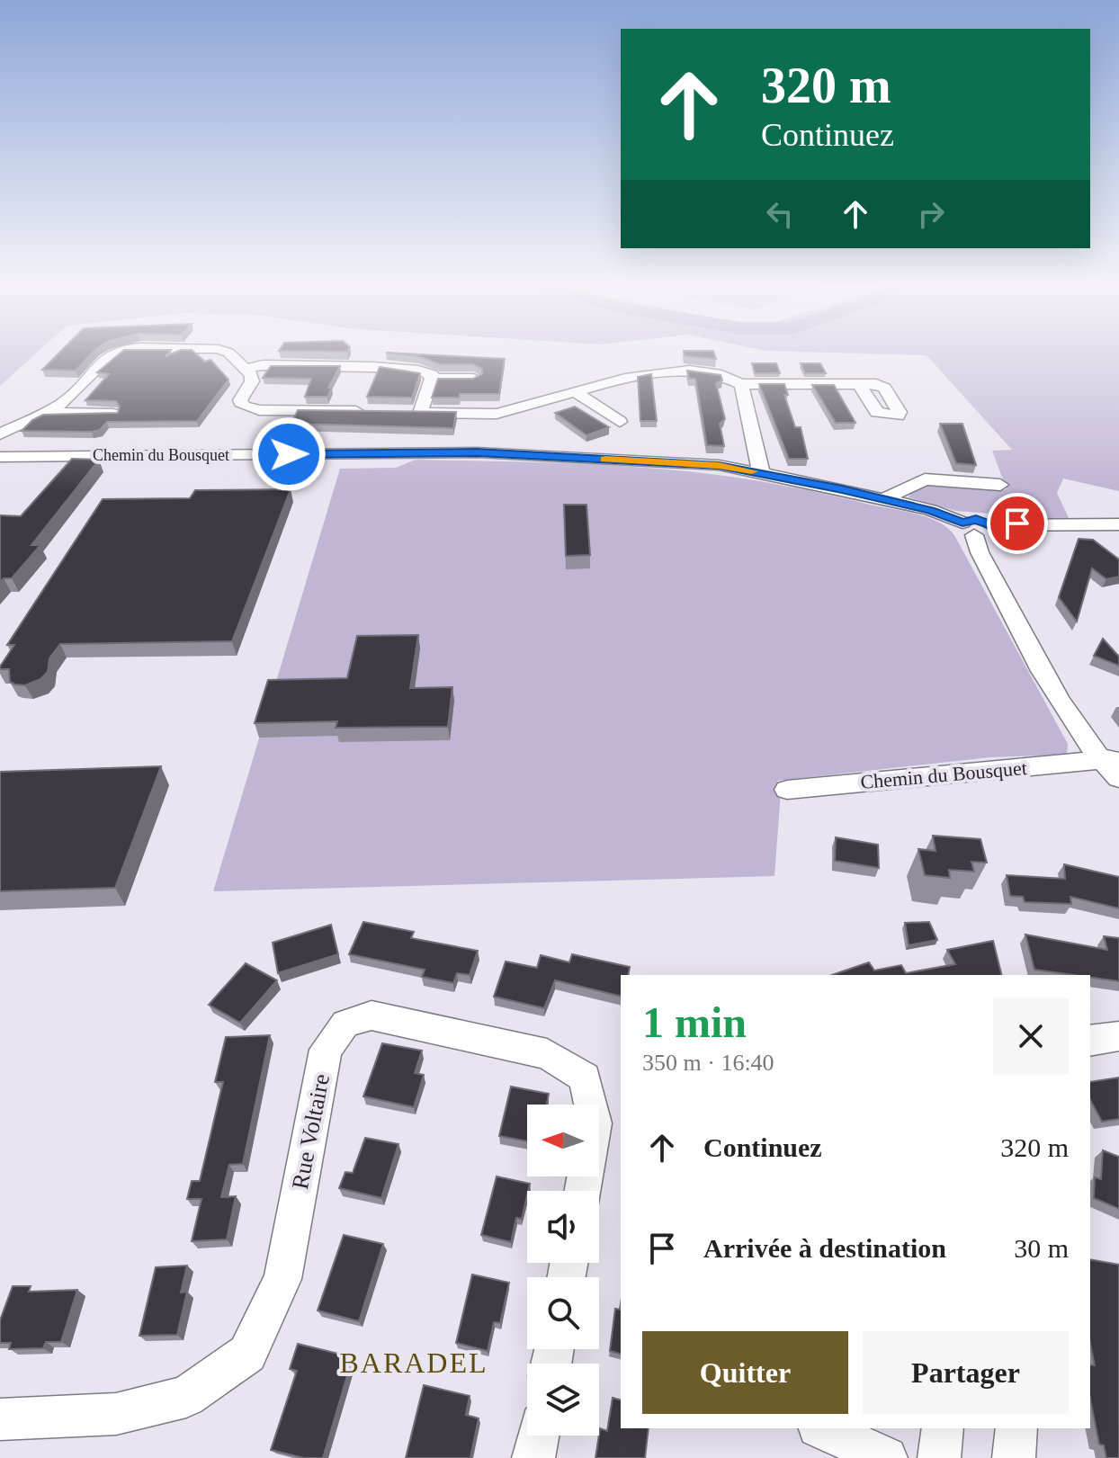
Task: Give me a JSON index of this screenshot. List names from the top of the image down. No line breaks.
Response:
{"streets":{"street":["Chemin du Bousquet","Rue Voltaire"]},"districts":["BARADEL"],"north":"left","page":{"turn":["320 m","Continuez"],"heading":["1 min","350 m · 16:40"],"list":[{"name":"Continuez","value":"320 m"},{"name":"Arrivée à destination","value":"30 m"}],"buttons":["Quitter","Partager"]}}
